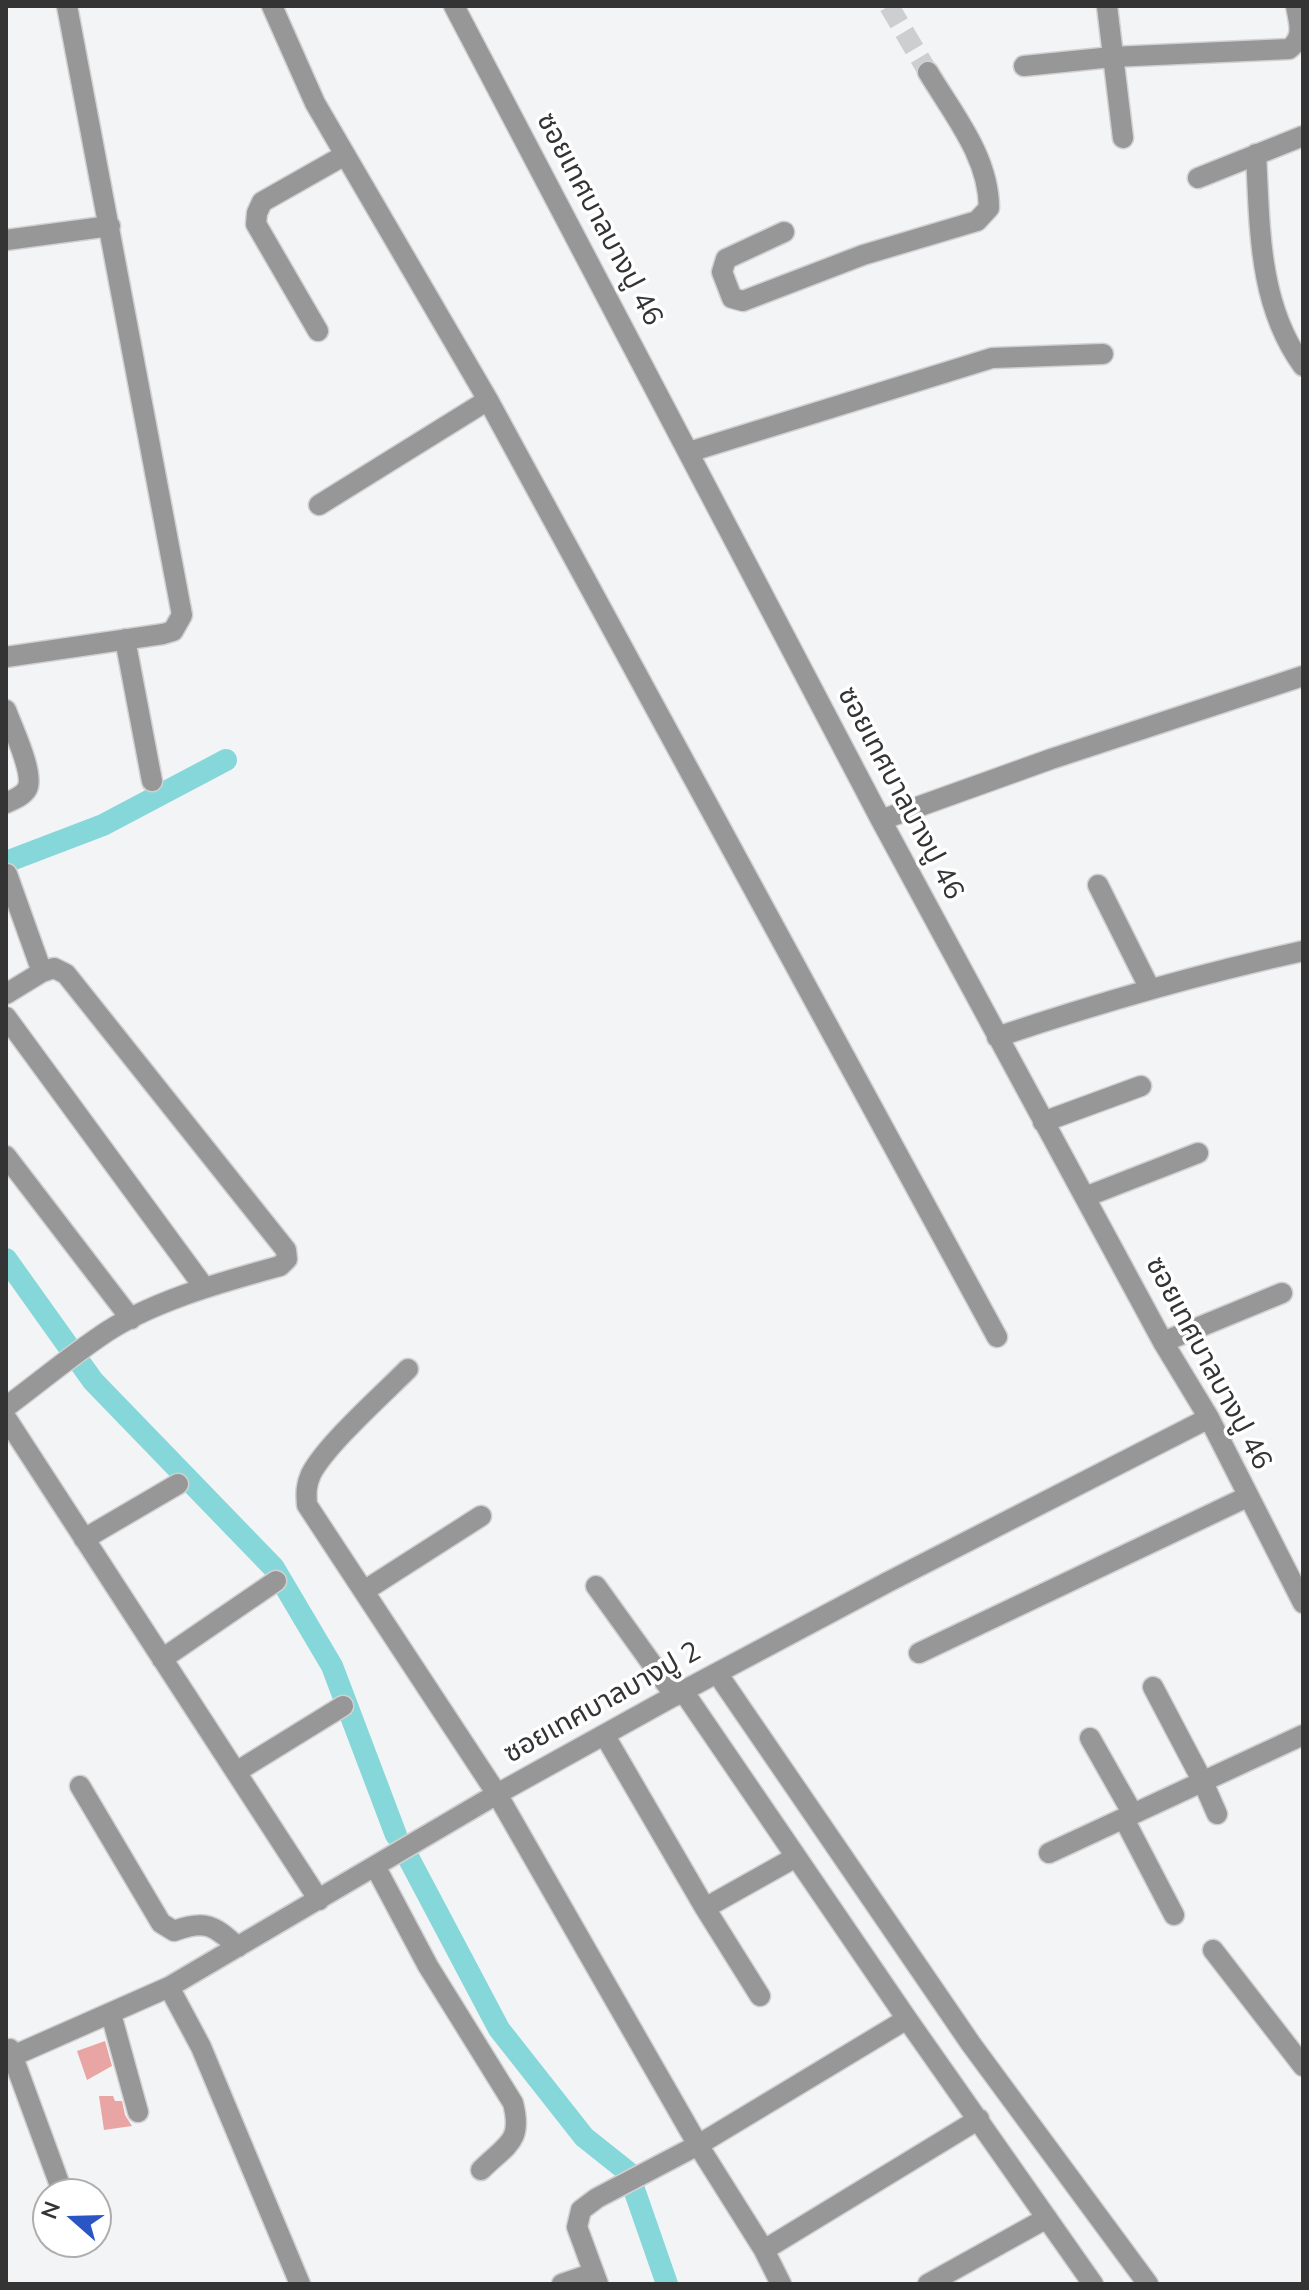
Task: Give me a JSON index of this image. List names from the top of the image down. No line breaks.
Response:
{"streets":{"street":["ซอยเทศบาลบางปู 46","ซอยเทศบาลบางปู 2"]},"crossings":[["ซอยเทศบาลบางปู 46","ซอยเทศบาลบางปู 2"]],"north":"left"}
